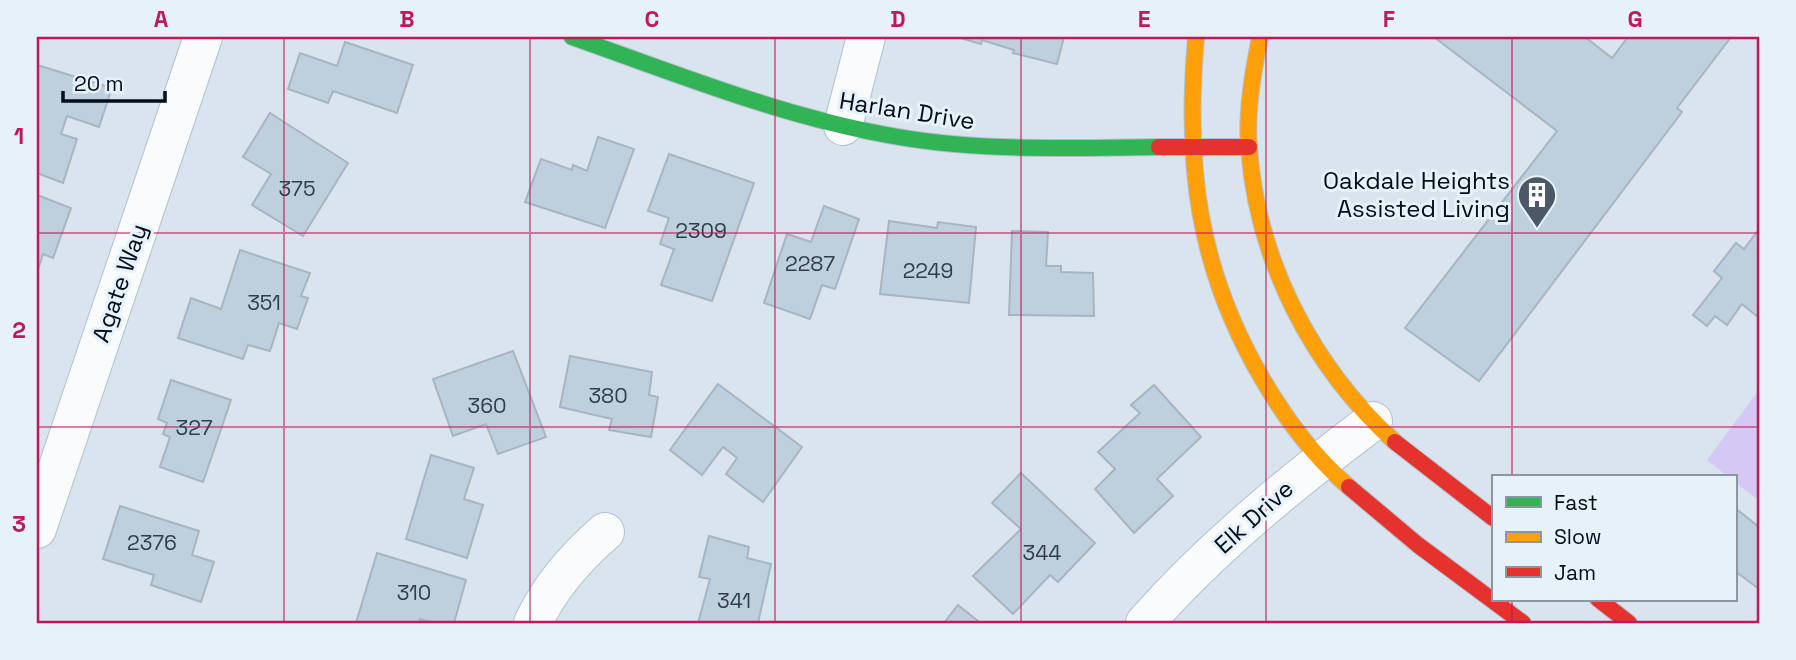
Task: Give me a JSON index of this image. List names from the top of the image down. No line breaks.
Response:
{"streets":{"main road":["Harlan Drive"],"street":["Agate Way","Elk Drive"]},"places":{"building":["Oakdale Heights Assisted Living"]},"house_numbers":["375","2309","2287","2249","351","380","360","327","2376","344","310","341"],"legend":["Fast","Slow","Jam"],"scale_bar":"20 m","grid":{"columns":["A","B","C","D","E","F","G"],"rows":["1","2","3"]}}
